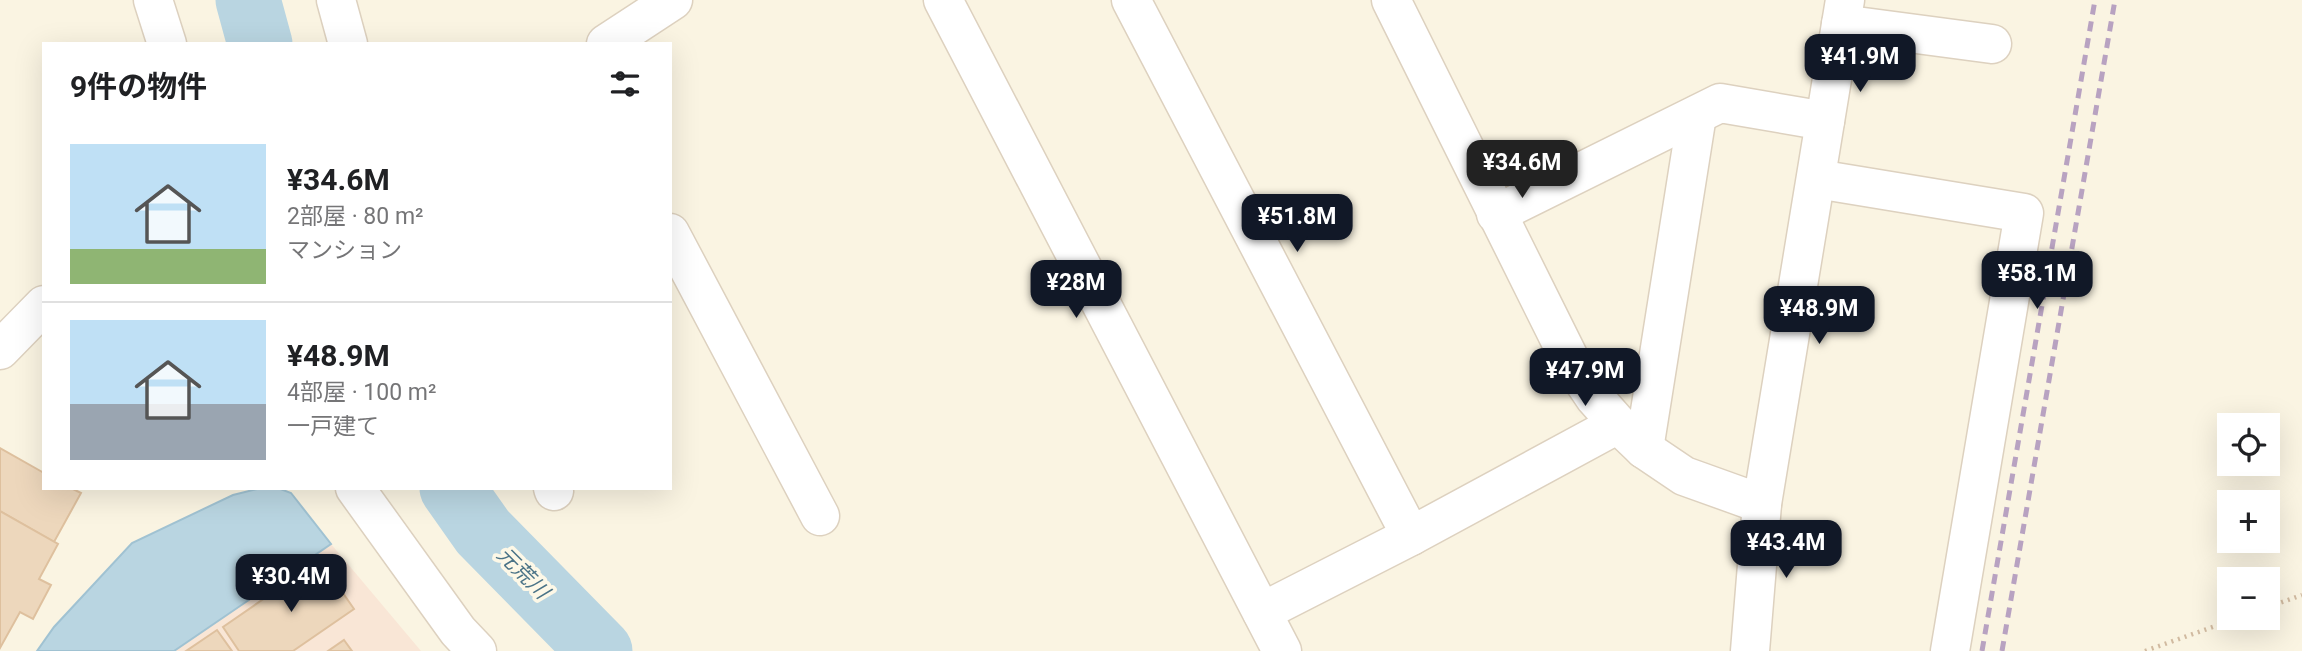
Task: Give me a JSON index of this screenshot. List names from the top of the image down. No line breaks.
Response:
{"water":["元荒川"],"page":{"price":["¥41.9M","¥34.6M","¥51.8M","¥58.1M","¥28M","¥48.9M","¥47.9M","¥43.4M","¥30.4M"],"heading":"9件の物件","list":[{"name":"¥34.6M","note":"2部屋 · 80 m² · マンション"},{"name":"¥48.9M","note":"4部屋 · 100 m² · 一戸建て"}],"map_buttons":["+","−"]}}
